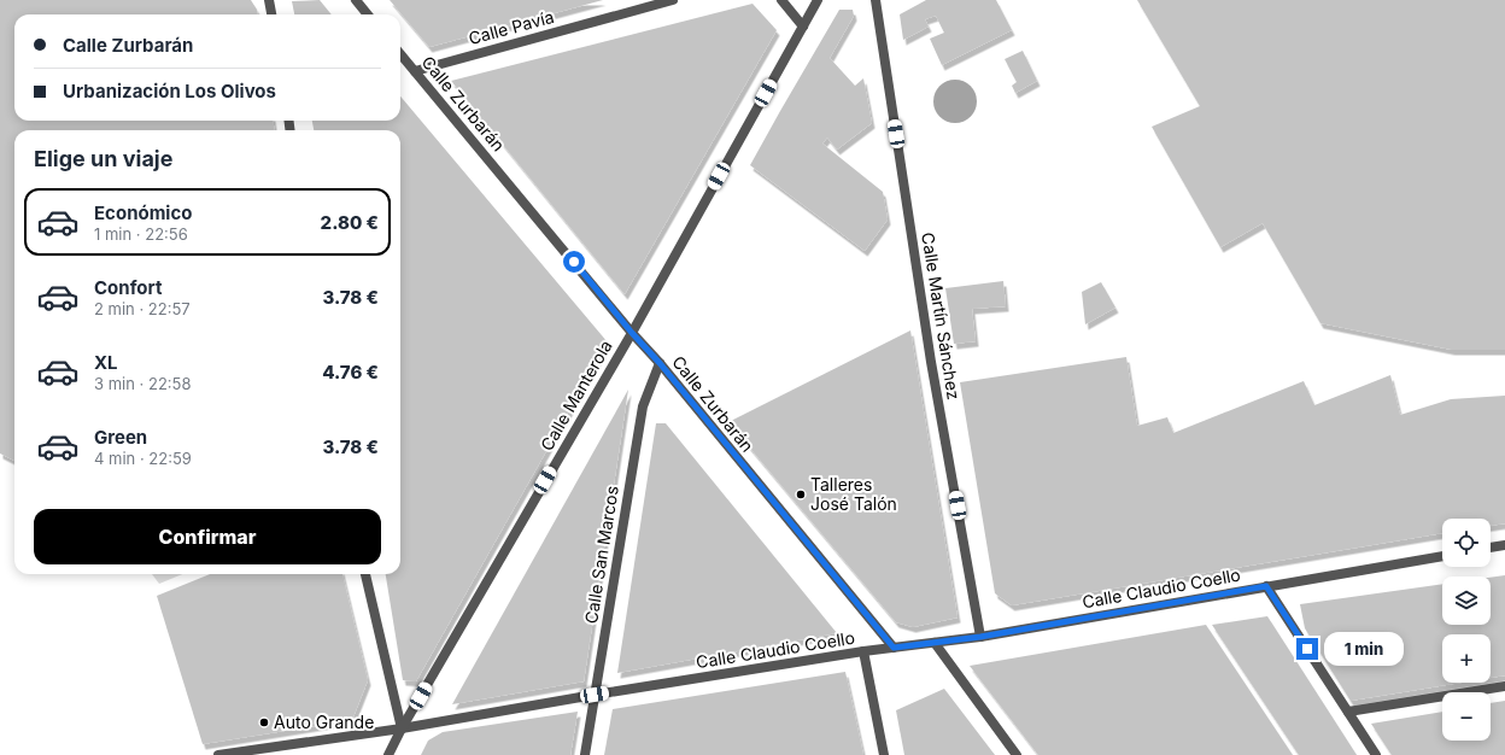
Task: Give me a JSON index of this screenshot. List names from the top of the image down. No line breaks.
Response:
{"streets":{"street":["Calle Pavía","Calle Zurbarán","Calle Martín Sánchez","Calle Manterola","Calle San Marcos","Calle Claudio Coello"]},"crossings":[["Calle Pavía","Calle Zurbarán"],["Calle Zurbarán","Calle Manterola"],["Calle Zurbarán","Calle San Marcos"],["Calle Zurbarán","Calle Claudio Coello"],["Calle Martín Sánchez","Calle Claudio Coello"],["Calle Manterola","Calle Claudio Coello"],["Calle San Marcos","Calle Claudio Coello"]],"places":["Talleres José Talón","Auto Grande"],"page":{"banner":["Calle Zurbarán","Urbanización Los Olivos"],"heading":"Elige un viaje","list":[{"name":"Económico","note":"1 min · 22:56","value":"2.80 €"},{"name":"Confort","note":"2 min · 22:57","value":"3.78 €"},{"name":"XL","note":"3 min · 22:58","value":"4.76 €"},{"name":"Green","note":"4 min · 22:59","value":"3.78 €"}],"buttons":"Confirmar","map_buttons":["+","−"],"bubble":"1 min"}}
